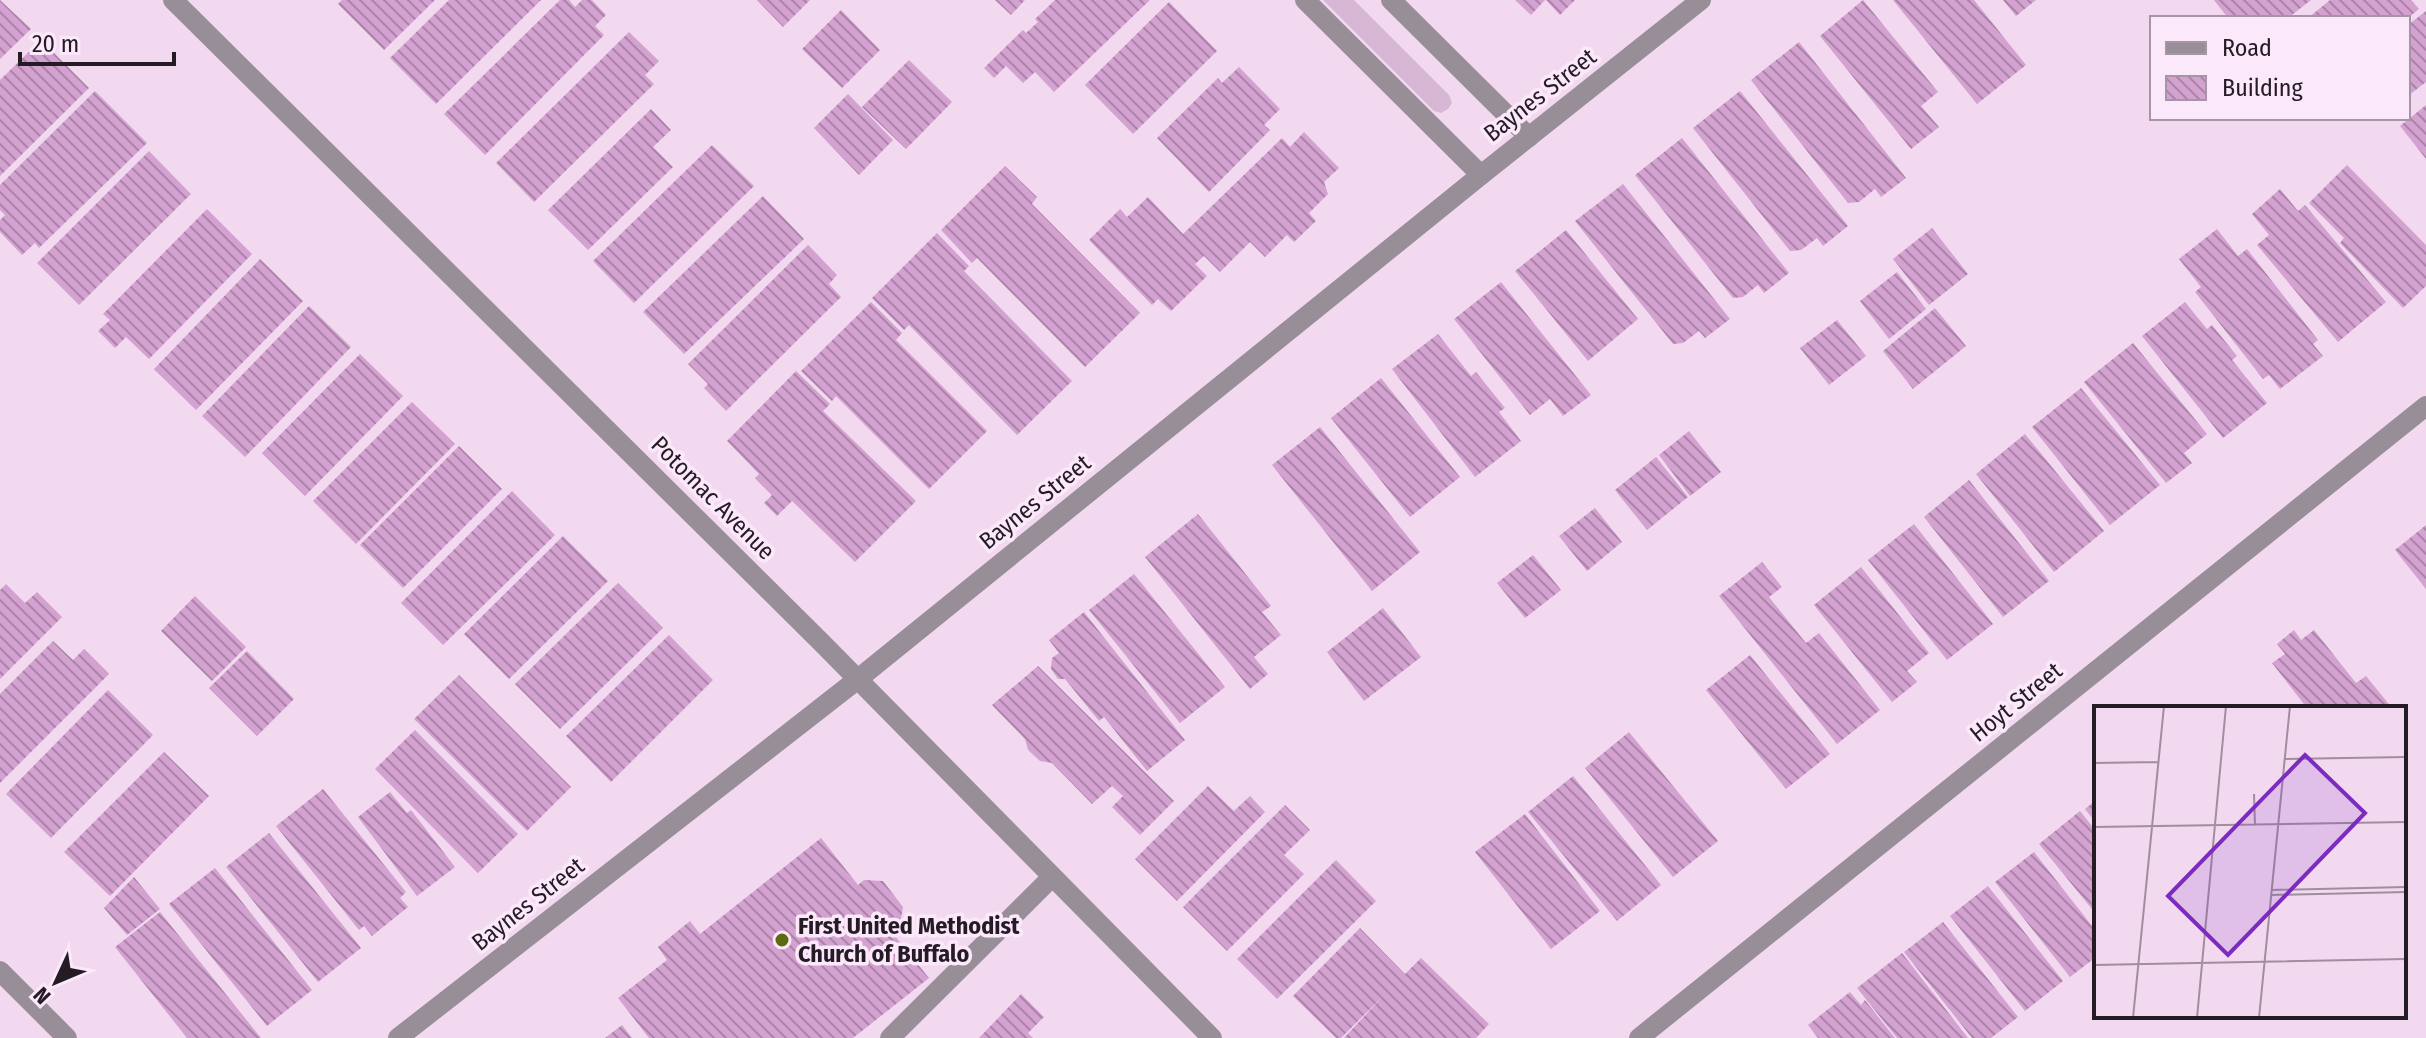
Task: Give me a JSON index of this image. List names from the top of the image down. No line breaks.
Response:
{"streets":{"street":["Baynes Street","Potomac Avenue","Hoyt Street"]},"crossings":[["Baynes Street","Potomac Avenue"]],"places":["First United Methodist Church of Buffalo"],"legend":["Road","Building"],"scale_bar":"20 m","north":"bottom left"}
